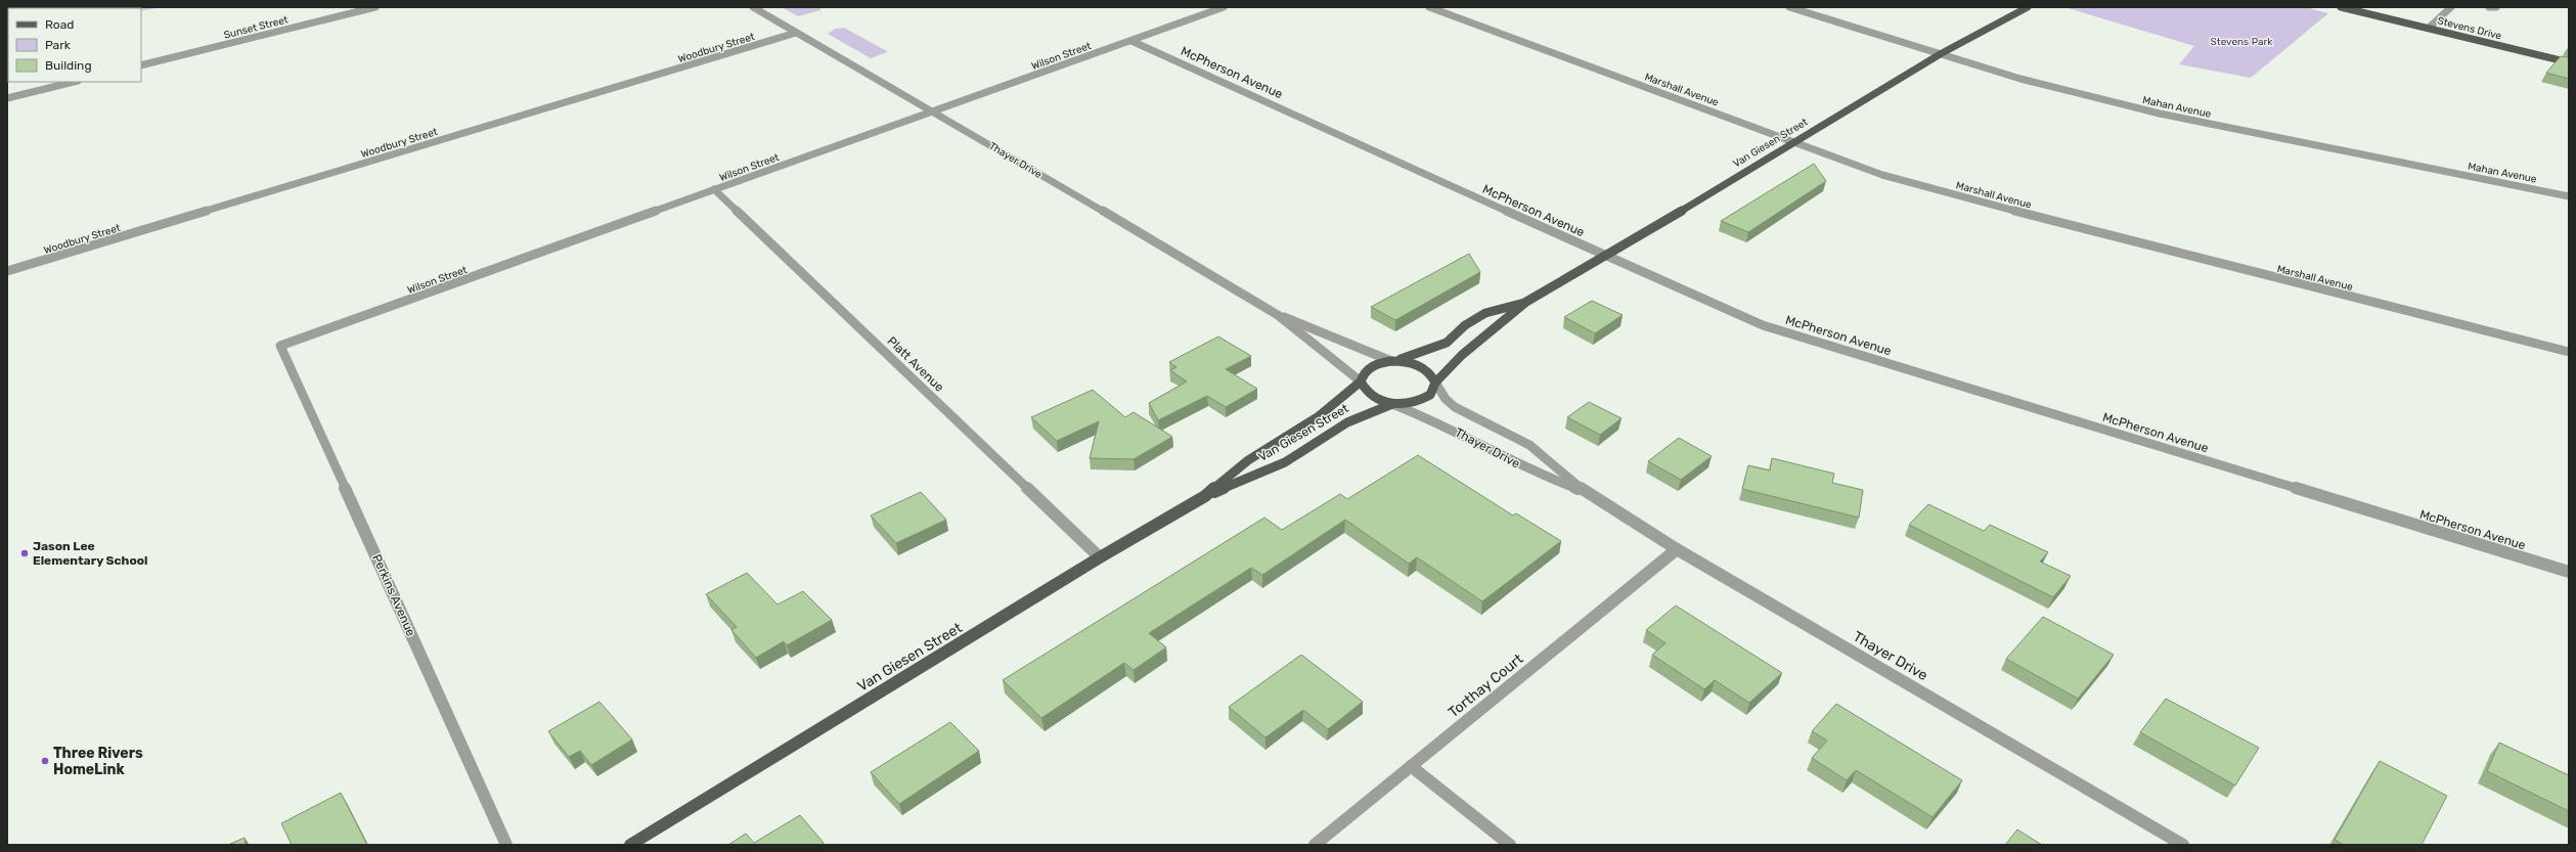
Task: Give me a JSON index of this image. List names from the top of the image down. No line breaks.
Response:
{"streets":{"main road":["Stevens Drive","Van Giesen Street"],"street":["Sunset Street","Woodbury Street","Wilson Street","McPherson Avenue","Marshall Avenue","Mahan Avenue","Thayer Drive","Platt Avenue","Perkins Avenue","Torthay Court"]},"crossings":[["Woodbury Street","Thayer Drive"],["Wilson Street","McPherson Avenue"],["Wilson Street","Thayer Drive"],["Wilson Street","Platt Avenue"],["Wilson Street","Perkins Avenue"],["McPherson Avenue","Van Giesen Street"],["Marshall Avenue","Van Giesen Street"],["Mahan Avenue","Van Giesen Street"],["Van Giesen Street","Thayer Drive"],["Van Giesen Street","Platt Avenue"],["Thayer Drive","Torthay Court"]],"parks":["Stevens Park"],"places":["Jason Lee Elementary School","Three Rivers HomeLink"],"legend":["Road","Park","Building"]}
